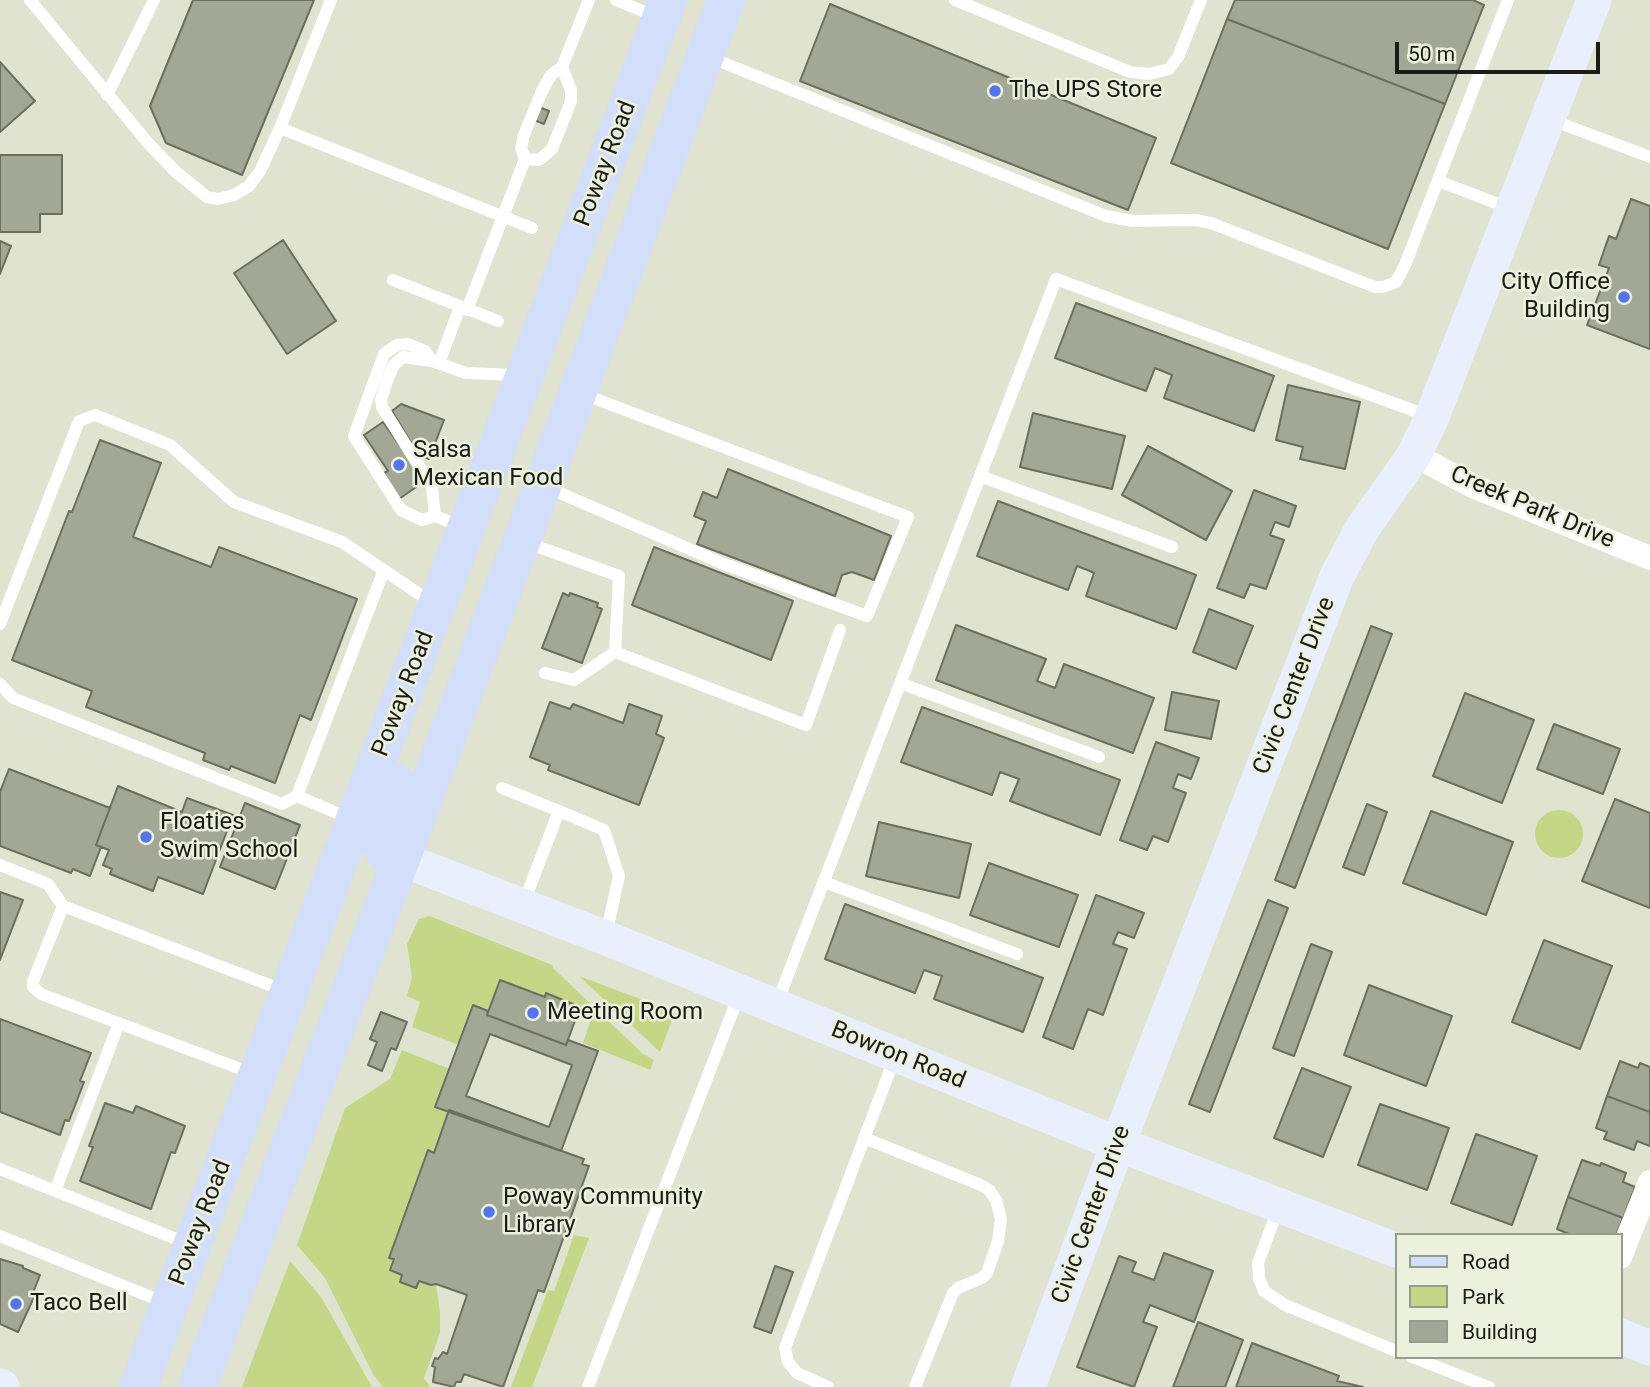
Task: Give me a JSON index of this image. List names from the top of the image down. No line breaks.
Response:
{"streets":{"main road":["Poway Road"],"street":["Creek Park Drive","Civic Center Drive","Bowron Road"]},"crossings":[["Creek Park Drive","Civic Center Drive"],["Civic Center Drive","Bowron Road"]],"places":["The UPS Store","City Office Building","Salsa Mexican Food","Floaties Swim School","Meeting Room","Poway Community Library","Taco Bell"],"legend":["Road","Park","Building"],"scale_bar":"50 m"}
